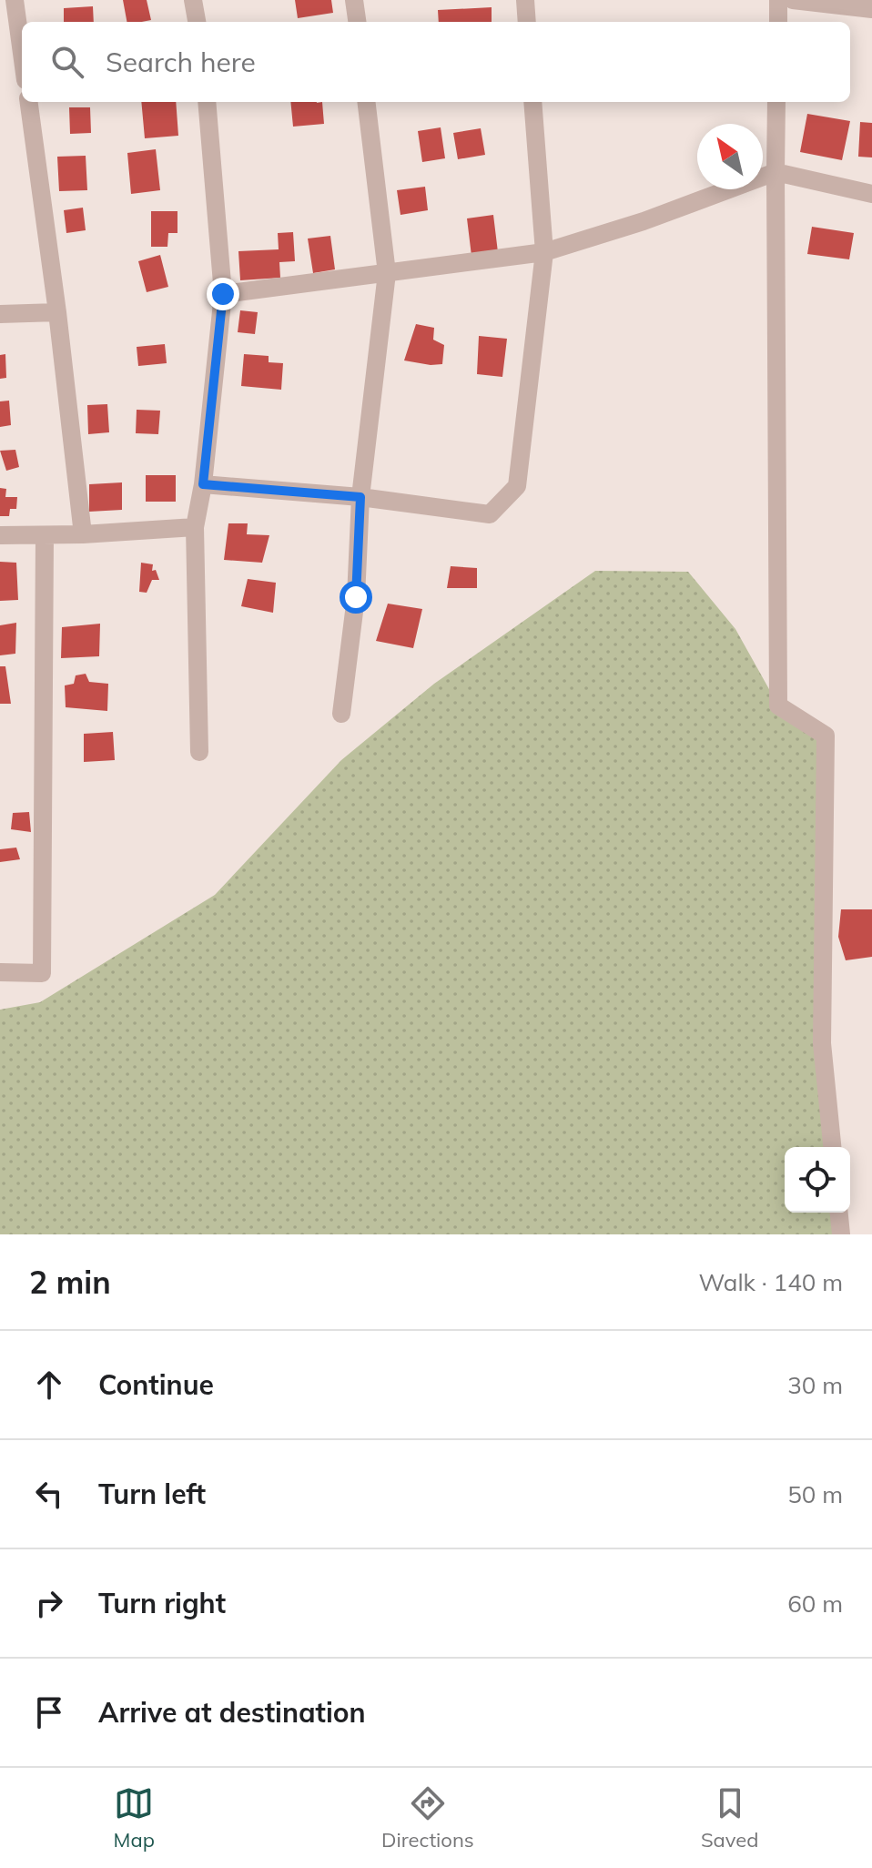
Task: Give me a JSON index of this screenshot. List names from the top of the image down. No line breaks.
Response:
{"north":"top left","page":{"search":"Search here","heading":["2 min","Walk · 140 m"],"list":[["Continue","30 m"],["Turn left","50 m"],["Turn right","60 m"],"Arrive at destination"],"nav":["Map","Directions","Saved"]}}
